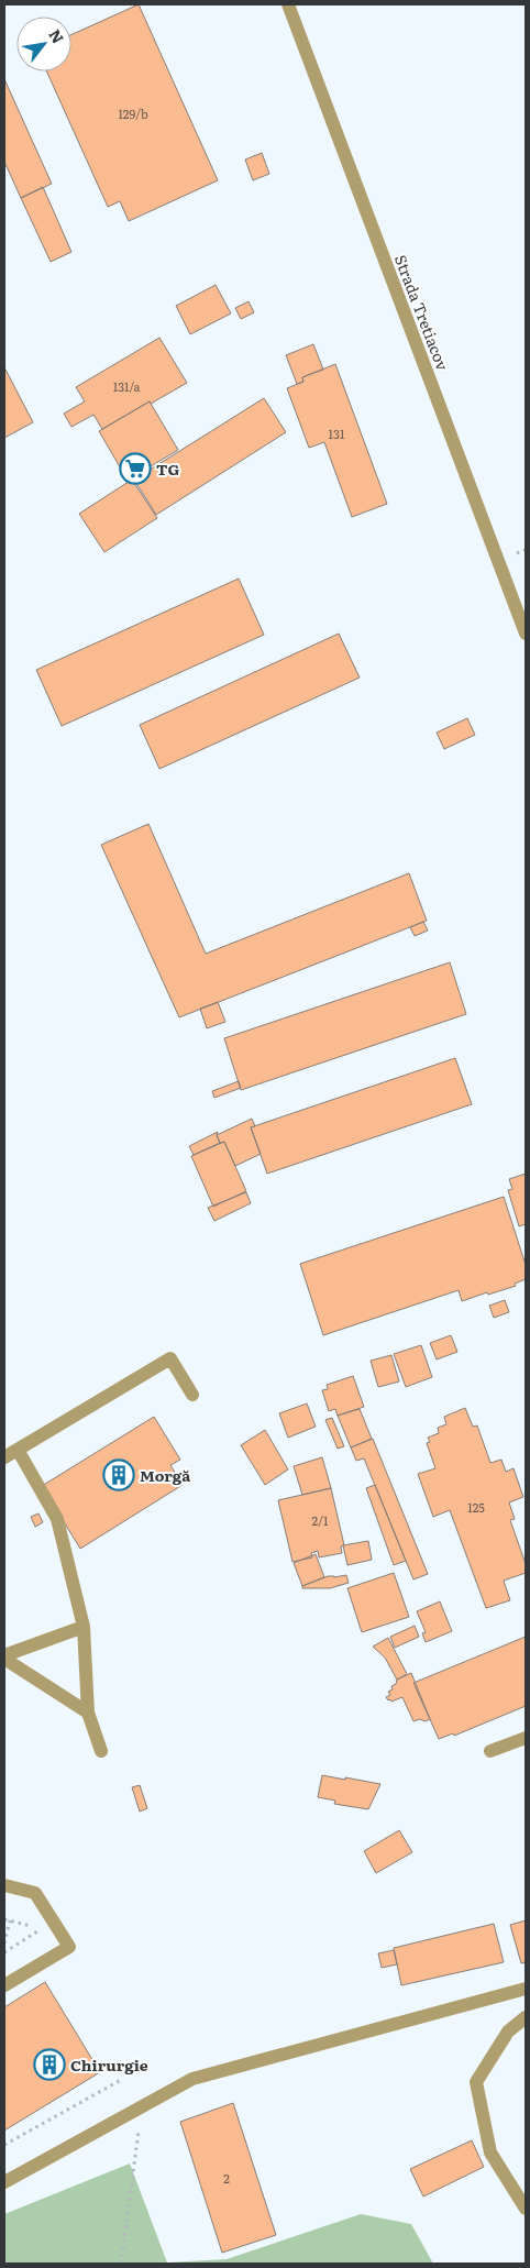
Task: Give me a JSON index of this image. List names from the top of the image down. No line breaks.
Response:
{"streets":{"street":["Strada Tretiacov"]},"places":{"supermarket":["TG"],"building":["Morgă","Chirurgie"]},"house_numbers":["129/b","131/a","131","125","2/1","2"],"north":"top right"}
